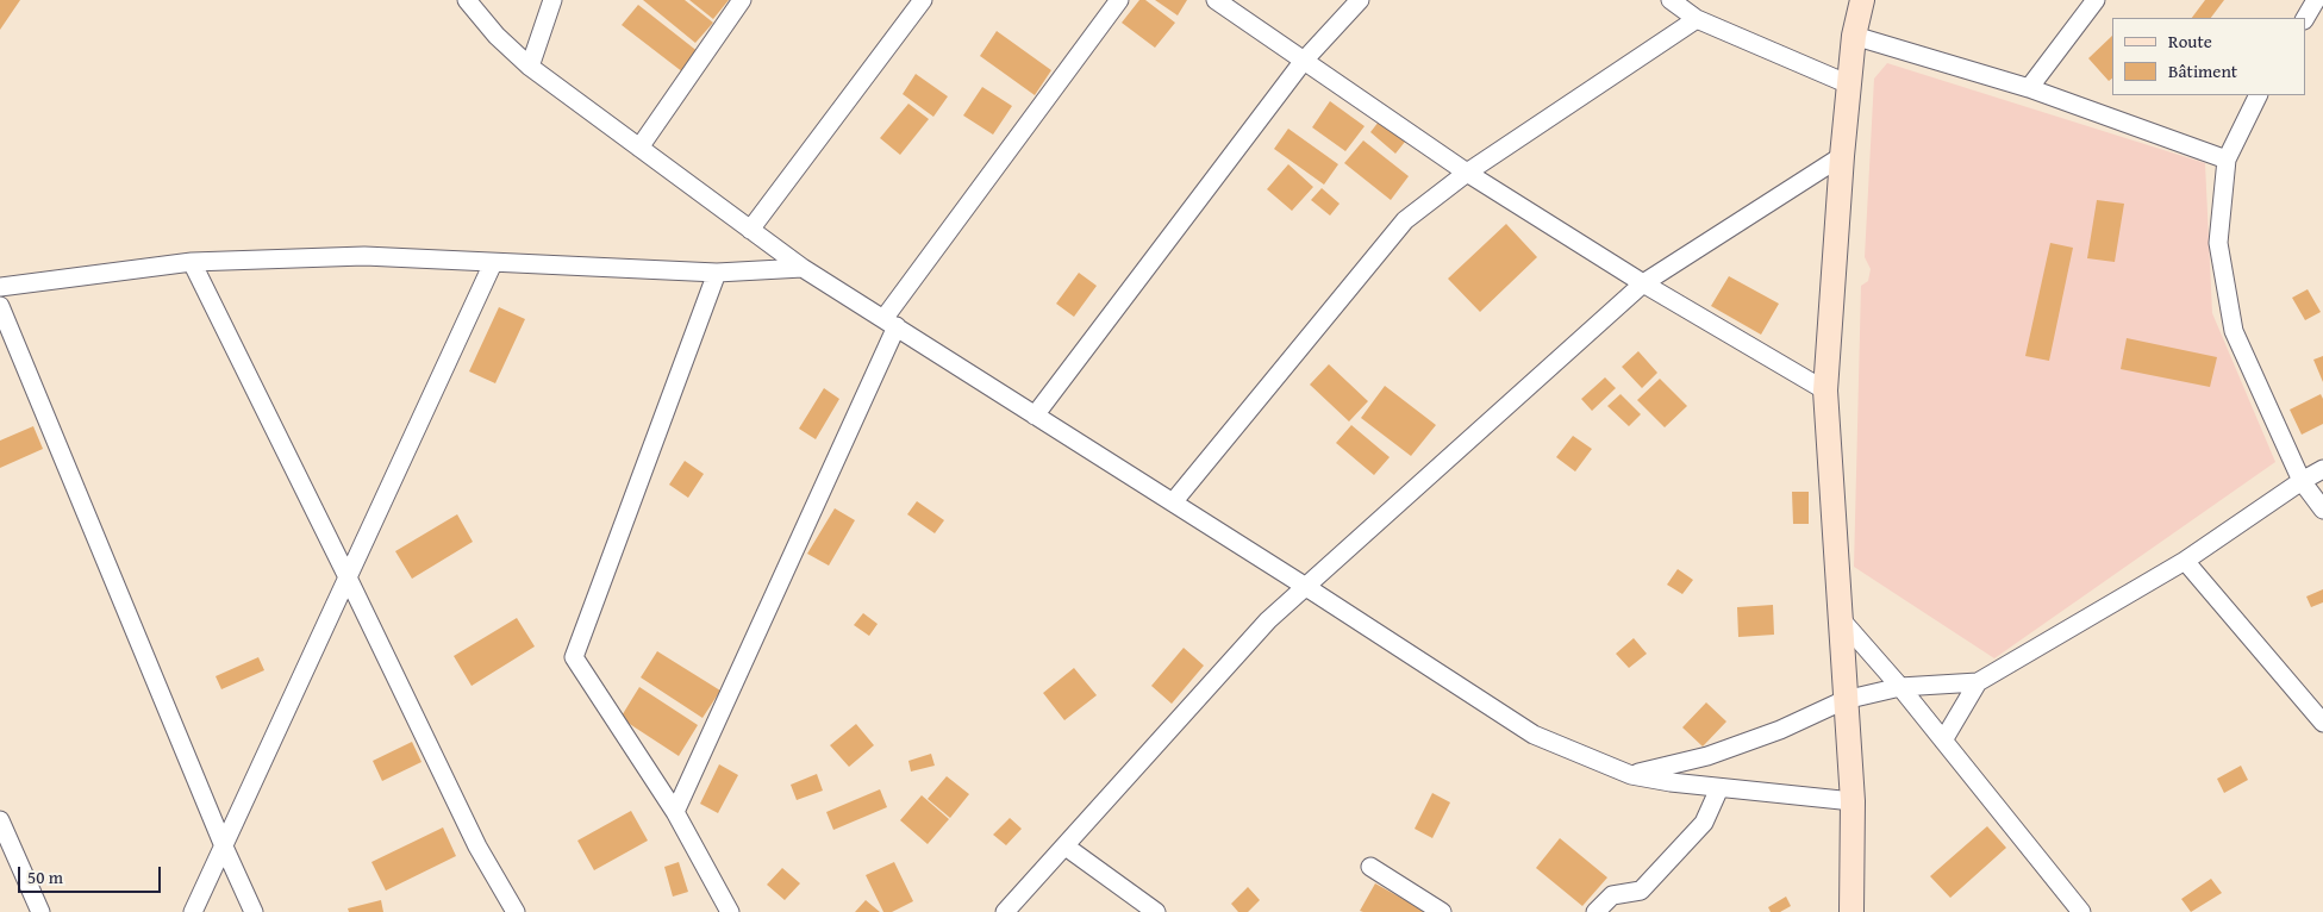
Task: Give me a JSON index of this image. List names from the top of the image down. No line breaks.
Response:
{"legend":["Route","Bâtiment"],"scale_bar":"50 m"}
